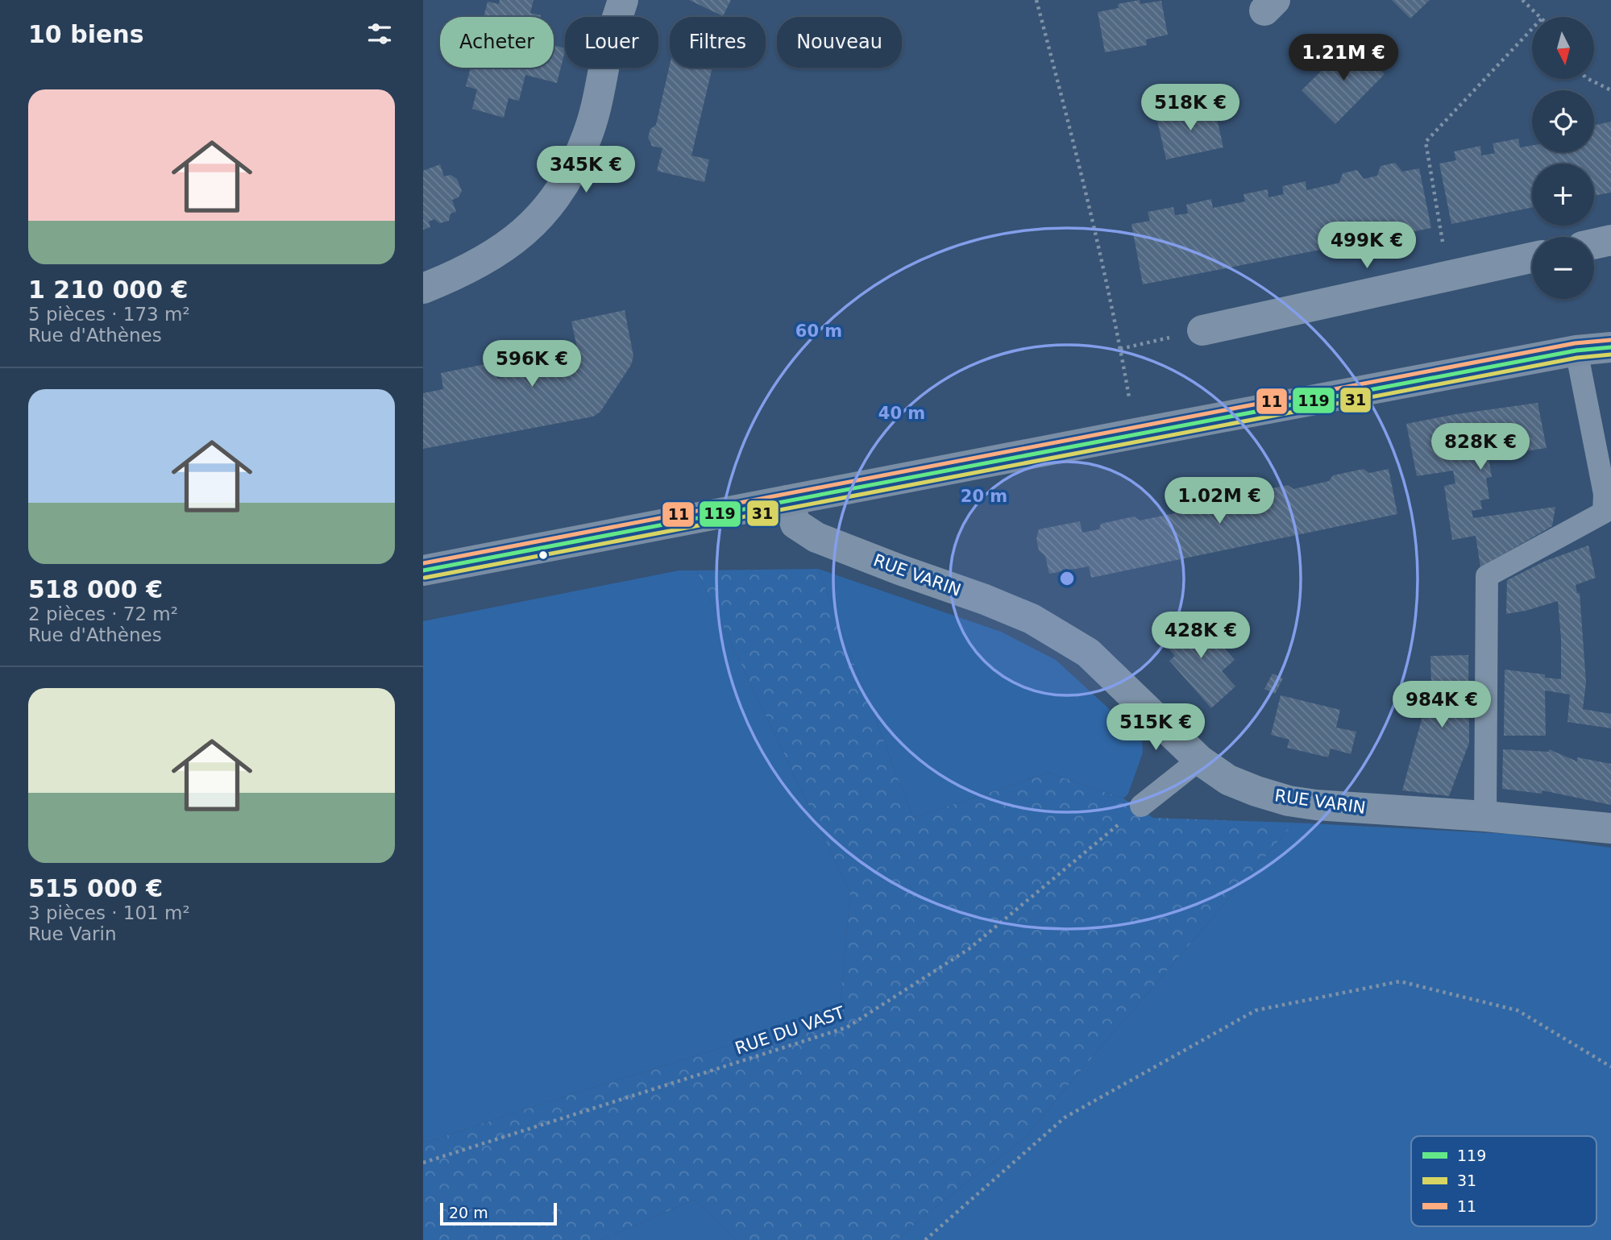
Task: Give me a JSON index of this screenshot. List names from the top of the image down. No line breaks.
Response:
{"streets":{"street":["RUE VARIN"],"path":["RUE DU VAST"]},"lines":["transit line 11","transit line 119","transit line 31"],"legend":["119","31","11"],"scale_bar":"20 m","north":"bottom","page":{"heading":"10 biens","map_buttons":["+","−"],"chip":["Acheter","Louer","Filtres","Nouveau"],"price":["1.21M €","518K €","345K €","499K €","596K €","828K €","1.02M €","428K €","984K €","515K €"],"list":[{"name":"1 210 000 €","note":"5 pièces · 173 m² · Rue d'Athènes"},{"name":"518 000 €","note":"2 pièces · 72 m² · Rue d'Athènes"},{"name":"515 000 €","note":"3 pièces · 101 m² · Rue Varin"}],"scale":"20 m"},"rings":["60 m","40 m","20 m"]}
